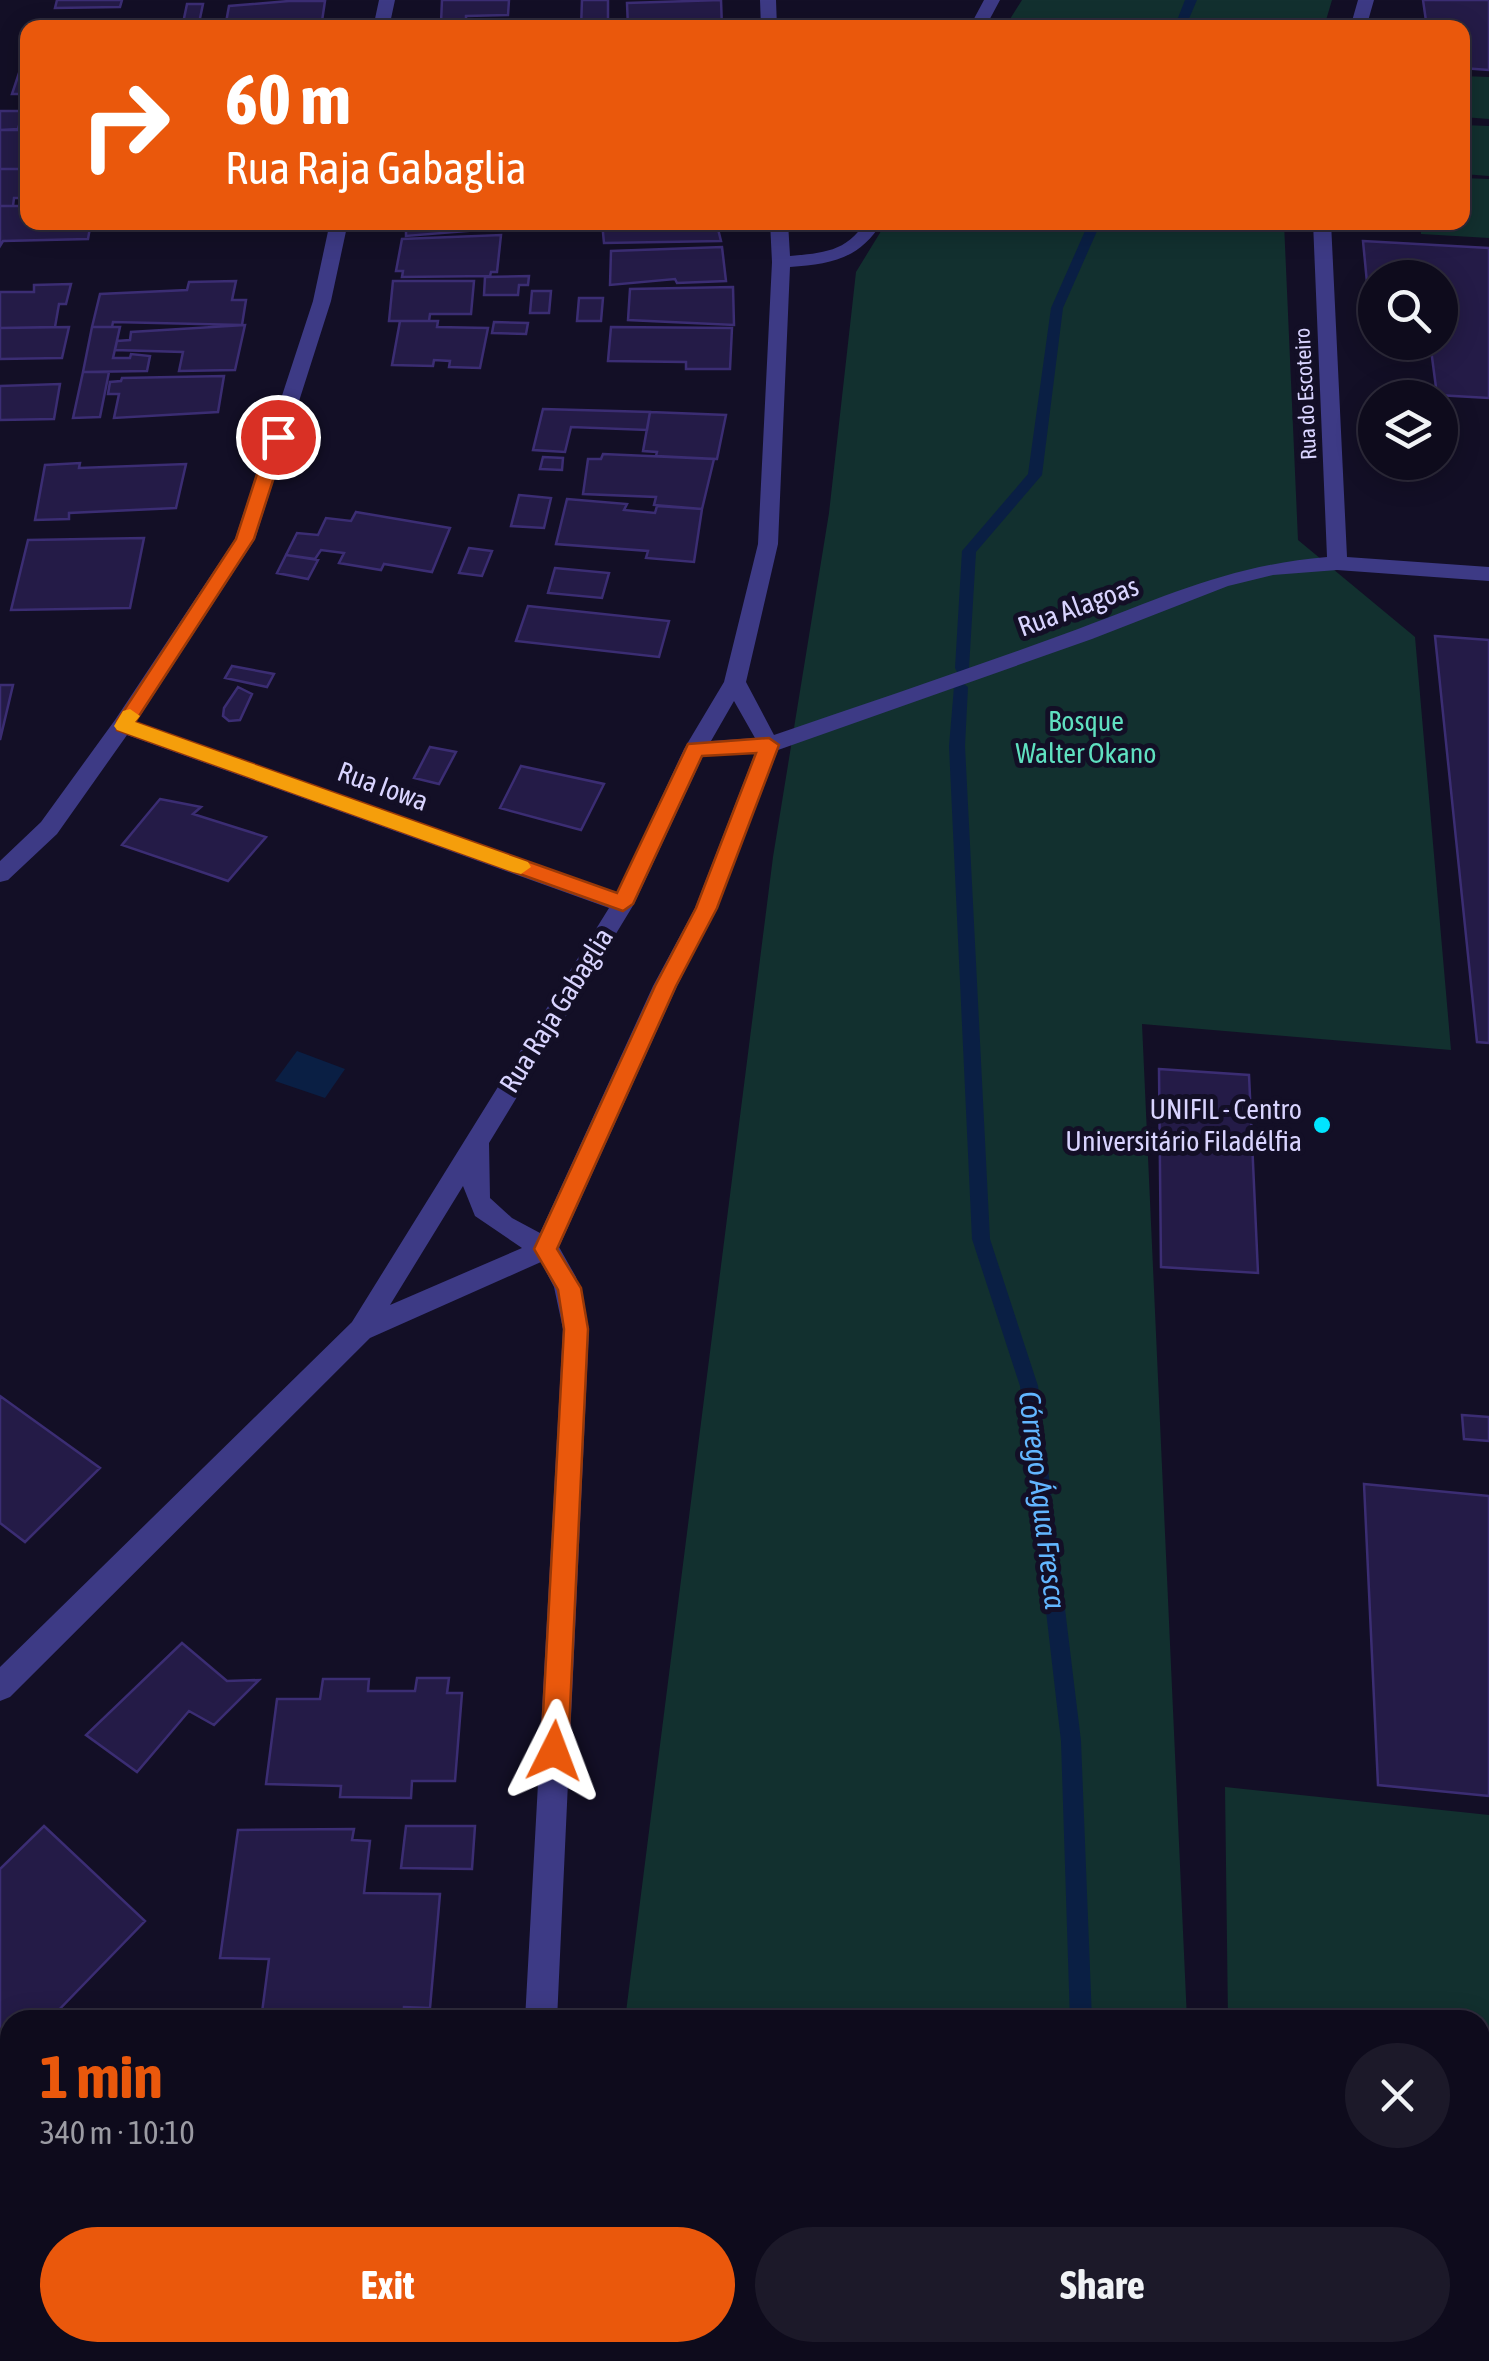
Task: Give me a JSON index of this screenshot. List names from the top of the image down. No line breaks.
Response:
{"streets":{"street":["Rua do Escoteiro","Rua Alagoas","Rua Iowa","Rua Raja Gabaglia"]},"crossings":[["Rua do Escoteiro","Rua Alagoas"],["Rua Alagoas","Rua Raja Gabaglia"],["Rua Iowa","Rua Raja Gabaglia"]],"water":["Córrego Água Fresca"],"parks":["Bosque Walter Okano"],"places":["UNIFIL - Centro Universitário Filadélfia"],"page":{"turn":["60 m","Rua Raja Gabaglia"],"heading":["1 min","340 m · 10:10"],"buttons":["Exit","Share"]}}
